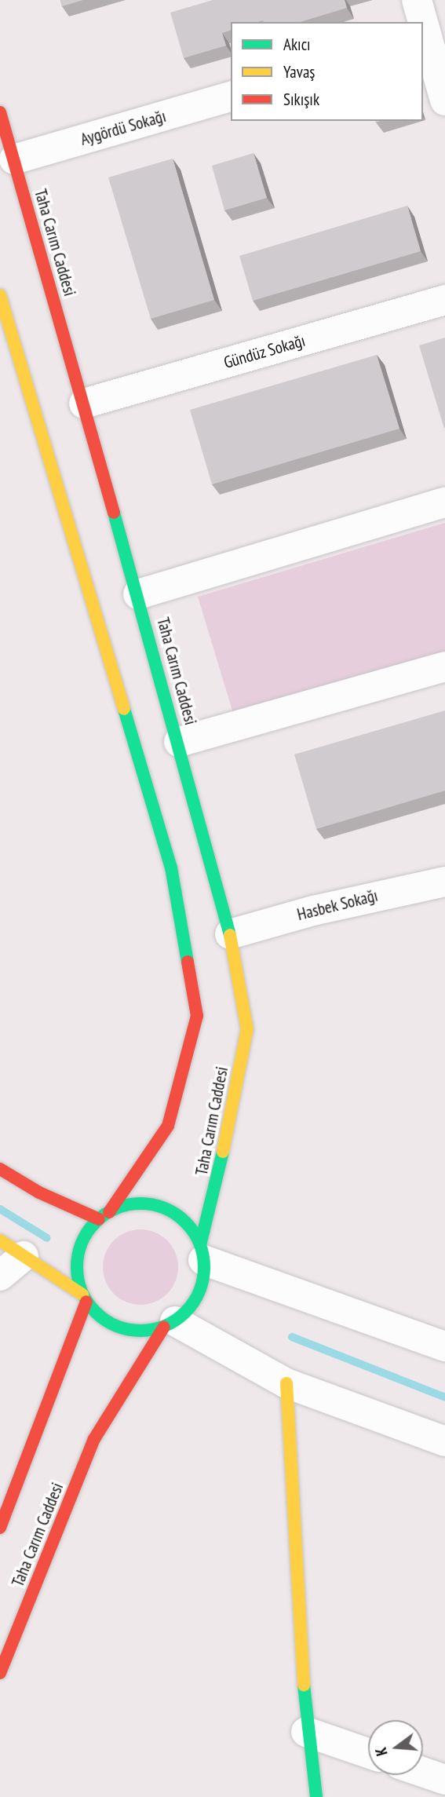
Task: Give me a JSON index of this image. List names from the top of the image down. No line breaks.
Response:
{"streets":{"main road":["Taha Carım Caddesi"],"street":["Aygördü Sokağı","Gündüz Sokağı","Hasbek Sokağı"]},"crossings":[["Aygördü Sokağı","Taha Carım Caddesi"],["Taha Carım Caddesi","Gündüz Sokağı"],["Taha Carım Caddesi","Hasbek Sokağı"]],"legend":["Akıcı","Yavaş","Sıkışık"],"north":"left"}
